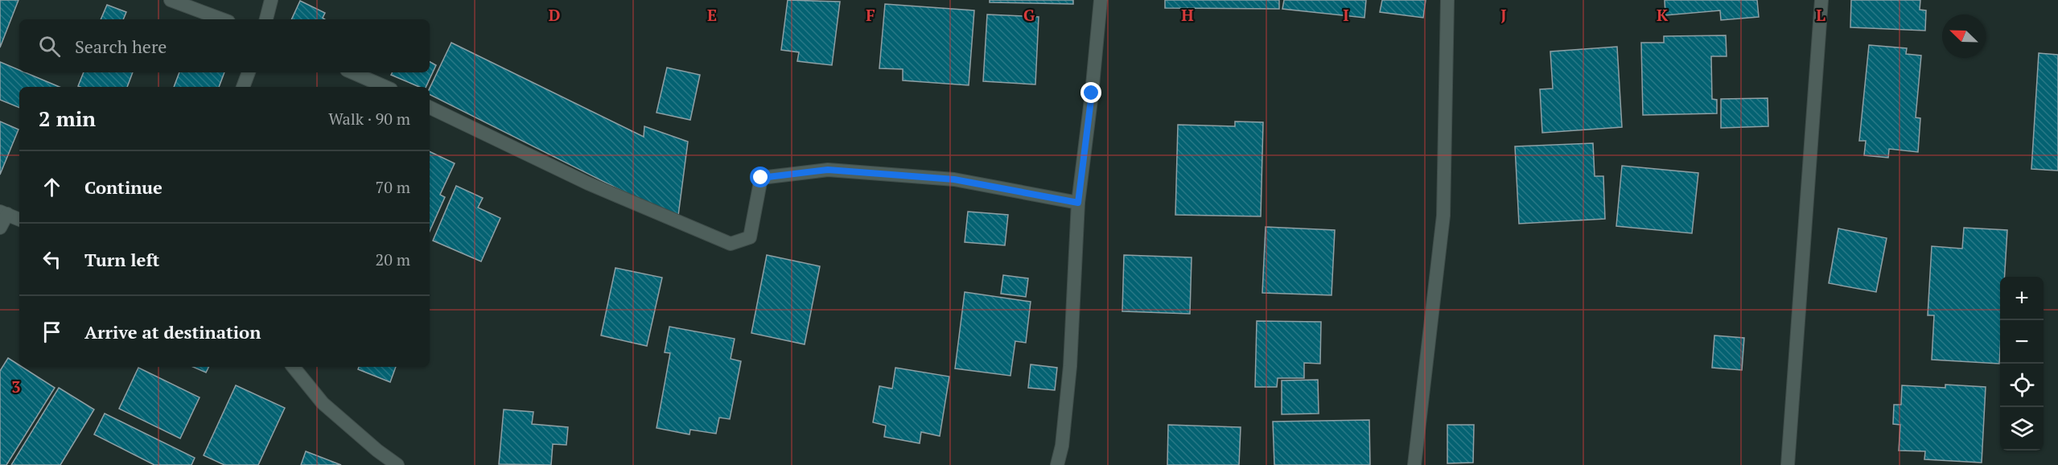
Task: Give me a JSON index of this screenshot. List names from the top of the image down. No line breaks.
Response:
{"north":"top left","page":{"search":"Search here","heading":["2 min","Walk · 90 m"],"list":[["Continue","70 m"],["Turn left","20 m"],"Arrive at destination"],"map_buttons":["+","−"]},"grid":{"columns":["D","E","F","G","H","I","J","K","L"],"rows":["3"]}}
